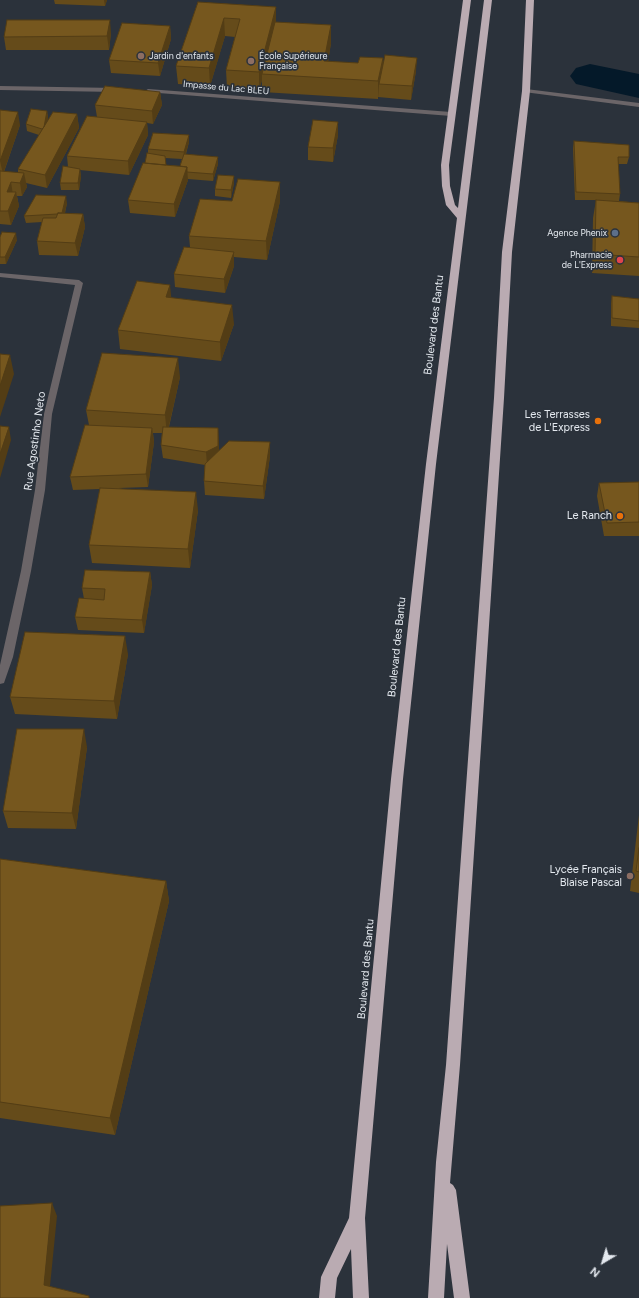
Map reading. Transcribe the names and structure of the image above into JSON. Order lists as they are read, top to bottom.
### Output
{
  "streets": {
    "highway": ["Boulevard des Bantu"],
    "street": ["Impasse du Lac BLEU", "Rue Agostinho Neto"]
  },
  "places": [
    "Jardin d'enfants",
    "École Supérieure Française",
    "Agence Phenix",
    "Pharmacie de L'Express",
    "Les Terrasses de L'Express",
    "Le Ranch",
    "Lycée Français Blaise Pascal"
  ],
  "north": "bottom left"
}
